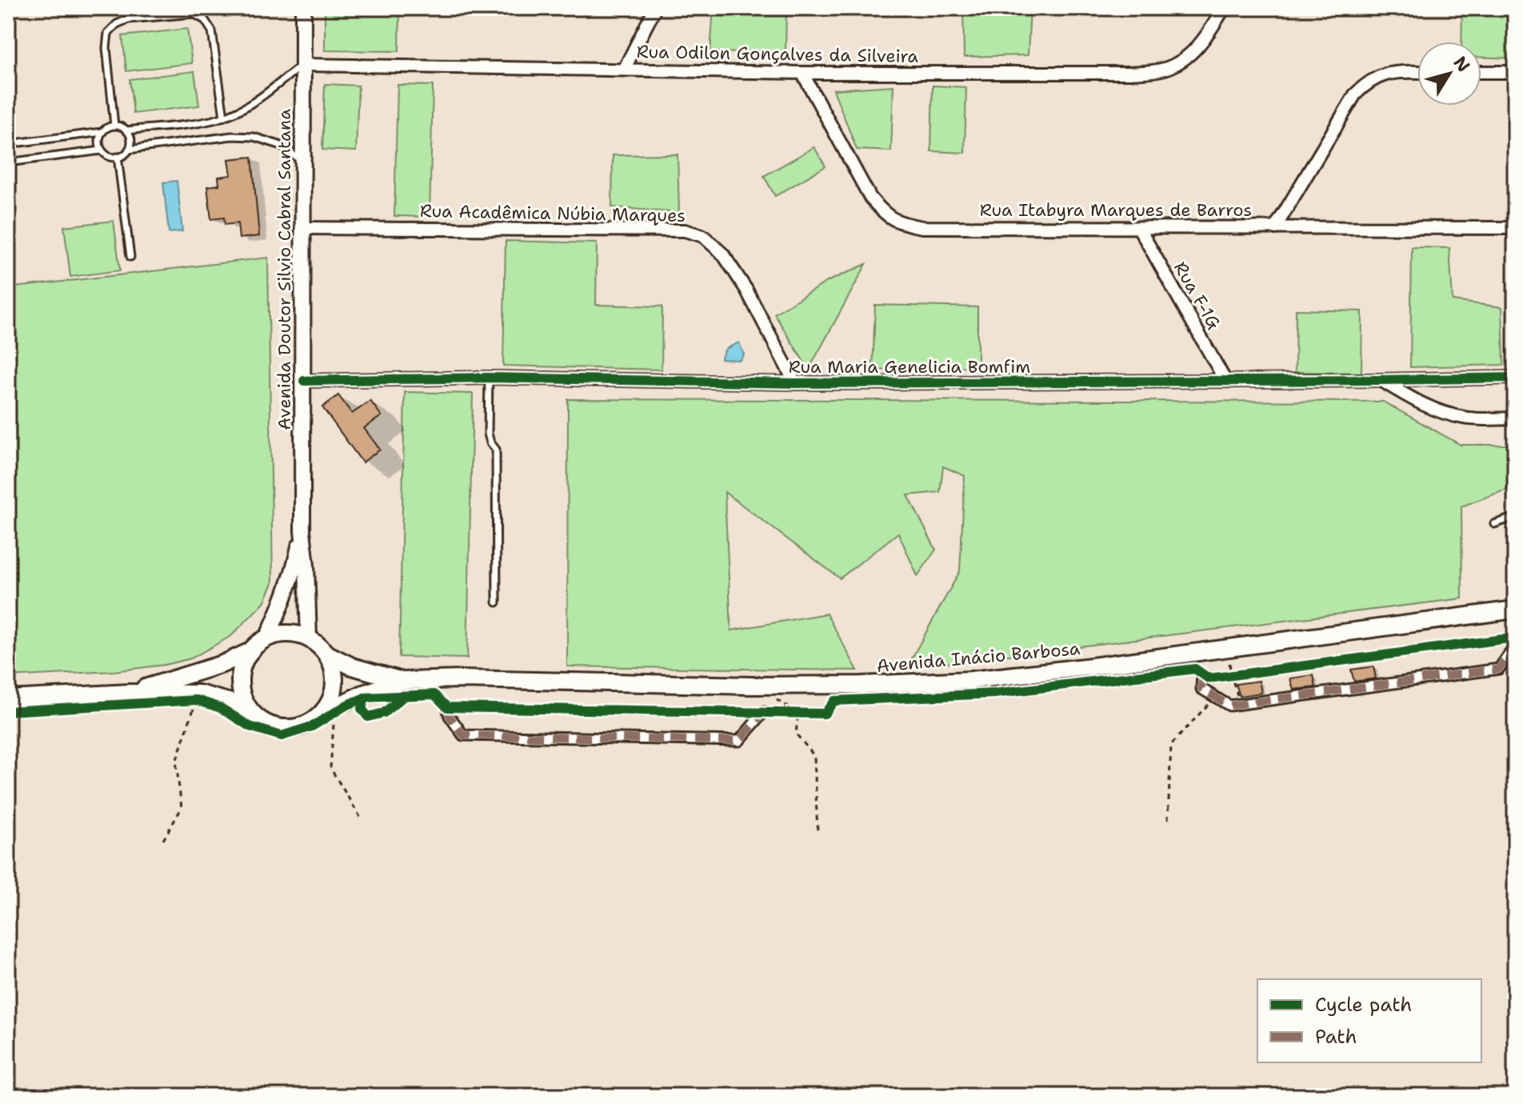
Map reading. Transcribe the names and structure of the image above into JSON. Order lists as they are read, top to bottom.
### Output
{
  "streets": {
    "main road": ["Avenida Inácio Barbosa"],
    "street": [
      "Rua Odilon Gonçalves da Silveira",
      "Rua Itabyra Marques de Barros",
      "Rua Acadêmica Núbia Marques",
      "Avenida Doutor Silvio Cabral Santana",
      "Rua F-1G",
      "Rua Maria Genelicia Bomfim"
    ]
  },
  "crossings": [
    ["Rua Odilon Gonçalves da Silveira", "Rua Itabyra Marques de Barros"],
    ["Rua Odilon Gonçalves da Silveira", "Avenida Doutor Silvio Cabral Santana"],
    ["Rua Itabyra Marques de Barros", "Rua F-1G"],
    ["Rua Acadêmica Núbia Marques", "Avenida Doutor Silvio Cabral Santana"],
    ["Rua Acadêmica Núbia Marques", "Rua Maria Genelicia Bomfim"],
    ["Avenida Doutor Silvio Cabral Santana", "Rua Maria Genelicia Bomfim"],
    ["Avenida Doutor Silvio Cabral Santana", "Avenida Inácio Barbosa"],
    ["Rua F-1G", "Rua Maria Genelicia Bomfim"]
  ],
  "legend": ["Cycle path", "Path"],
  "north": "top right"
}
